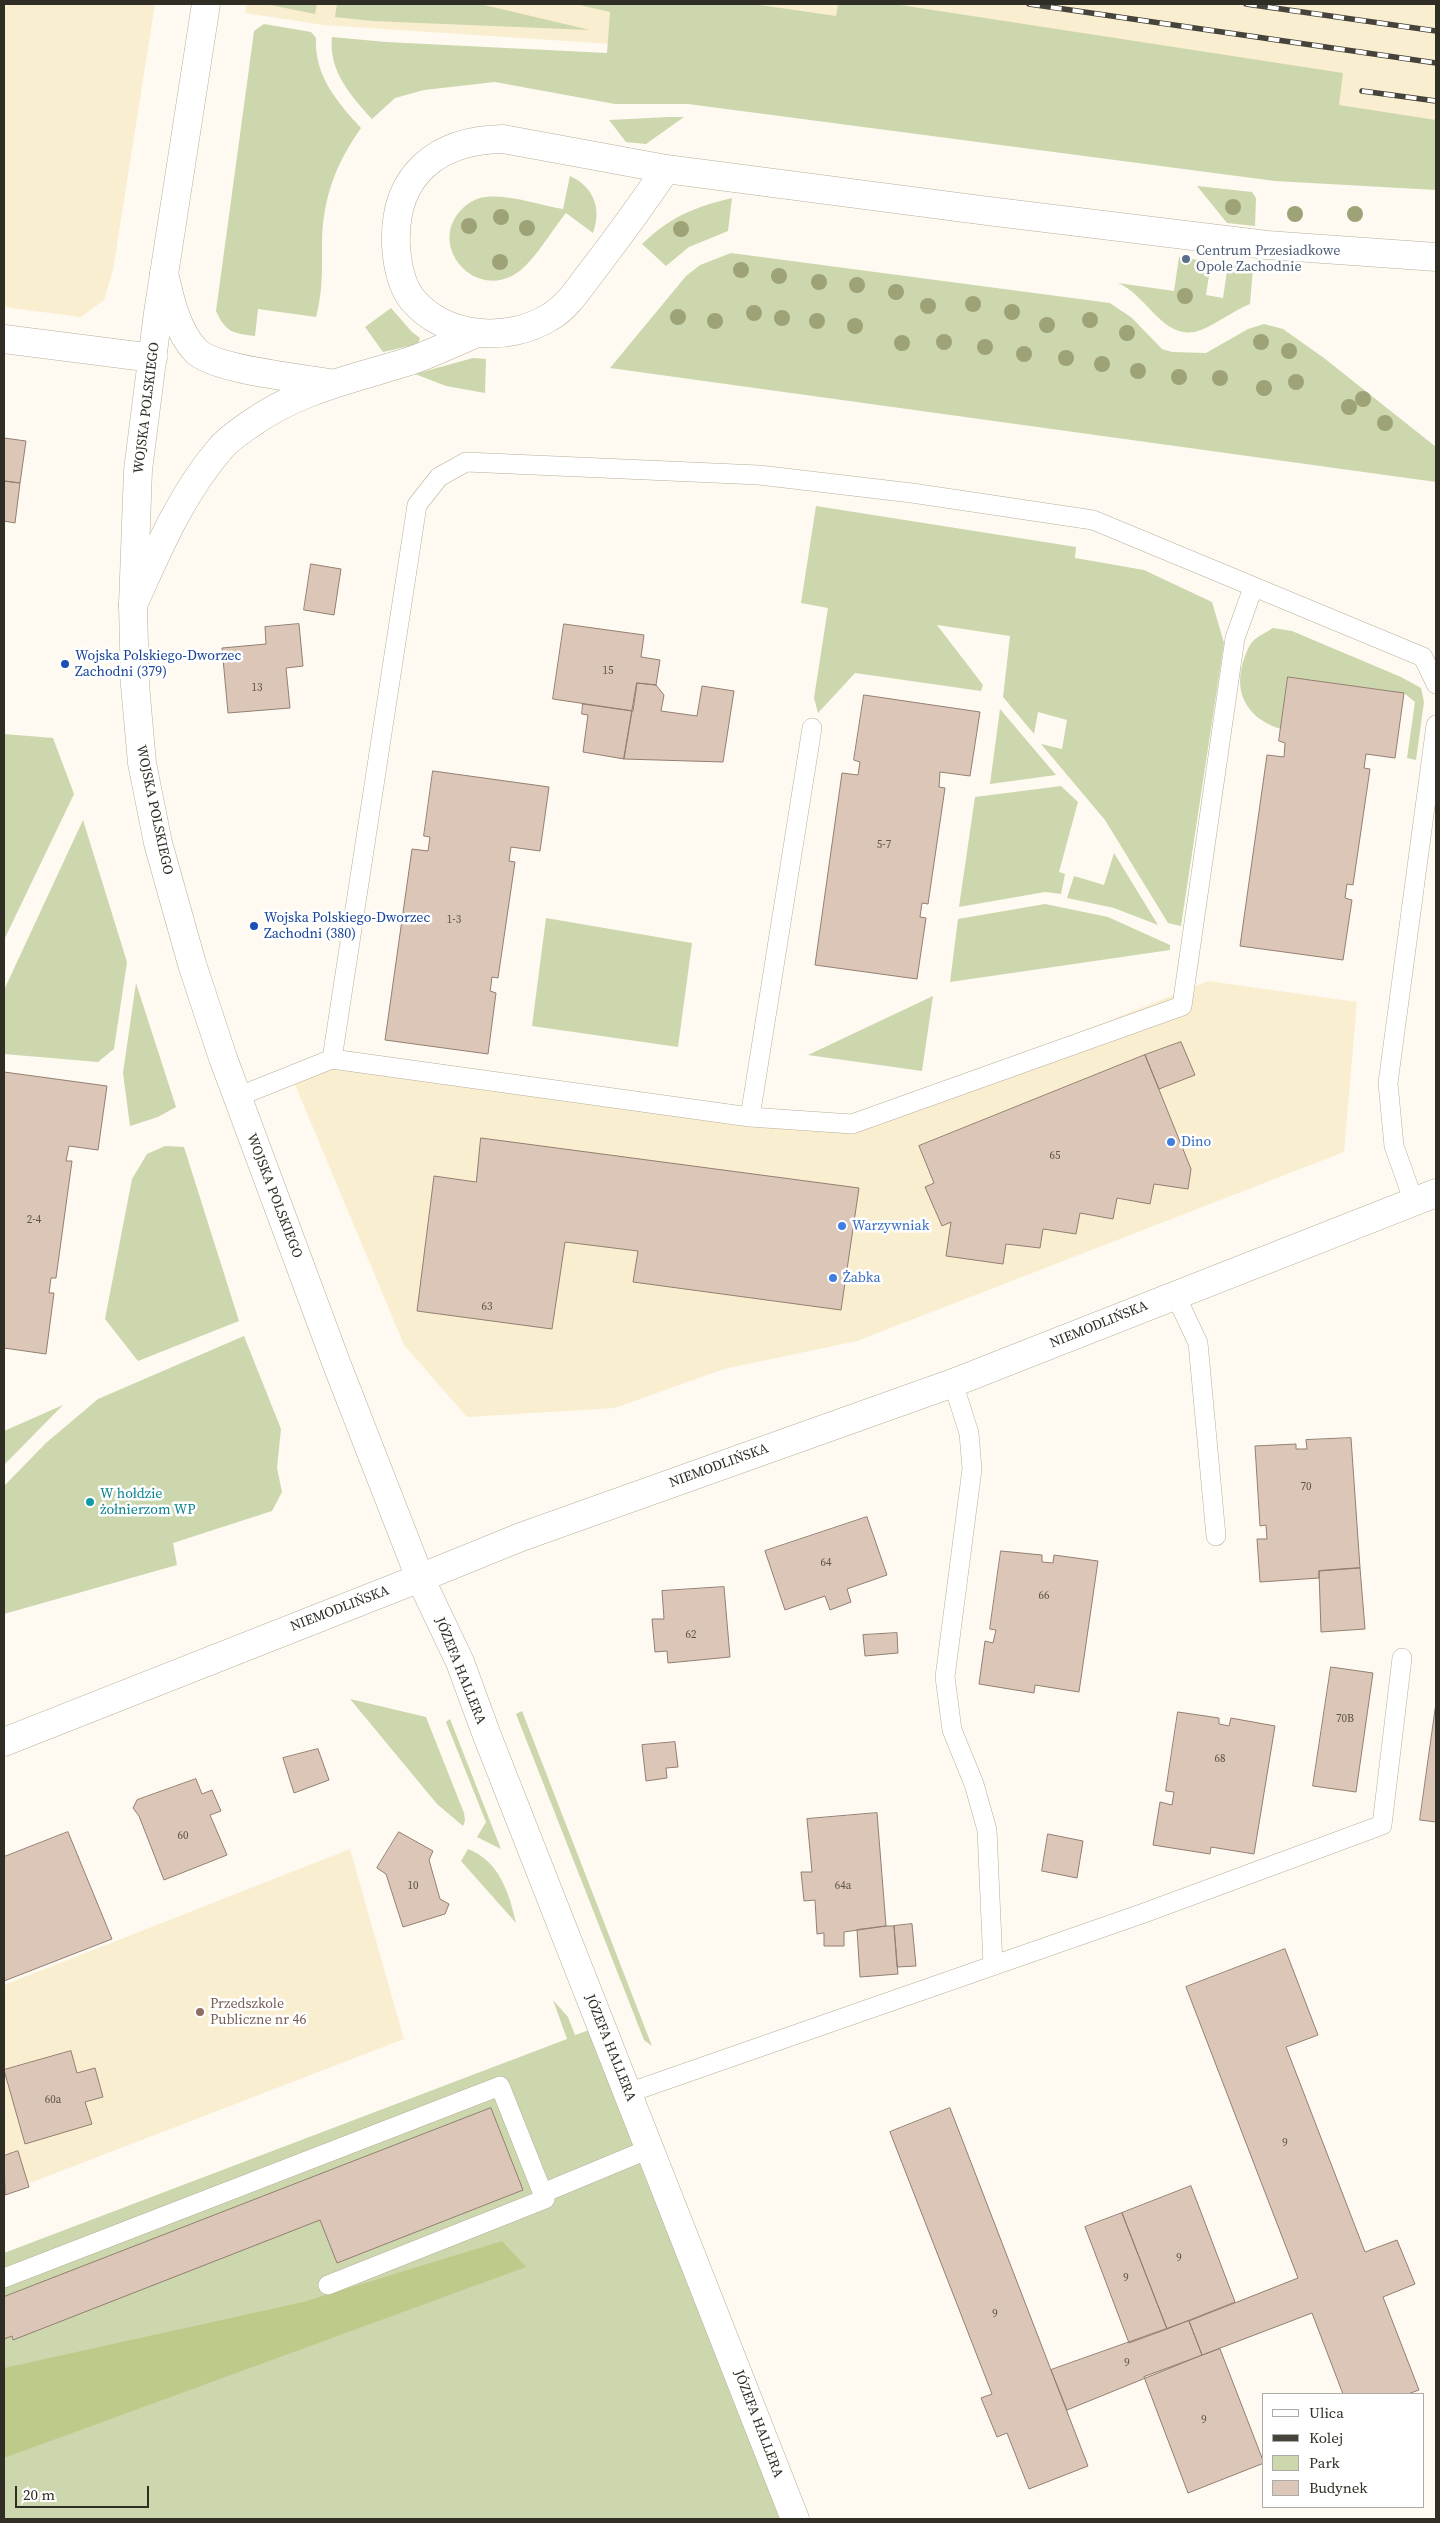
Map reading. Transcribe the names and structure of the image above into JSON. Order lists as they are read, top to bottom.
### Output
{
  "streets": {
    "main road": ["WOJSKA POLSKIEGO", "NIEMODLIŃSKA", "JÓZEFA HALLERA"]
  },
  "crossings": [
    ["WOJSKA POLSKIEGO", "NIEMODLIŃSKA"],
    ["WOJSKA POLSKIEGO", "JÓZEFA HALLERA"],
    ["NIEMODLIŃSKA", "JÓZEFA HALLERA"]
  ],
  "places": [
    "Centrum Przesiadkowe Opole Zachodnie",
    "Wojska Polskiego-Dworzec Zachodni (379)",
    "Wojska Polskiego-Dworzec Zachodni (380)",
    "Dino",
    "Warzywniak",
    "Żabka",
    "W hołdzie żołnierzom WP",
    "Przedszkole Publiczne nr 46"
  ],
  "house_numbers": [
    "15",
    "13",
    "5-7",
    "1-3",
    "65",
    "2-4",
    "63",
    "70",
    "64",
    "66",
    "62",
    "70B",
    "68",
    "60",
    "10",
    "64a",
    "60a",
    "9",
    "9",
    "9",
    "9",
    "9",
    "9"
  ],
  "legend": [
    "Ulica",
    "Kolej",
    "Park",
    "Budynek"
  ],
  "scale_bar": "20 m"
}
